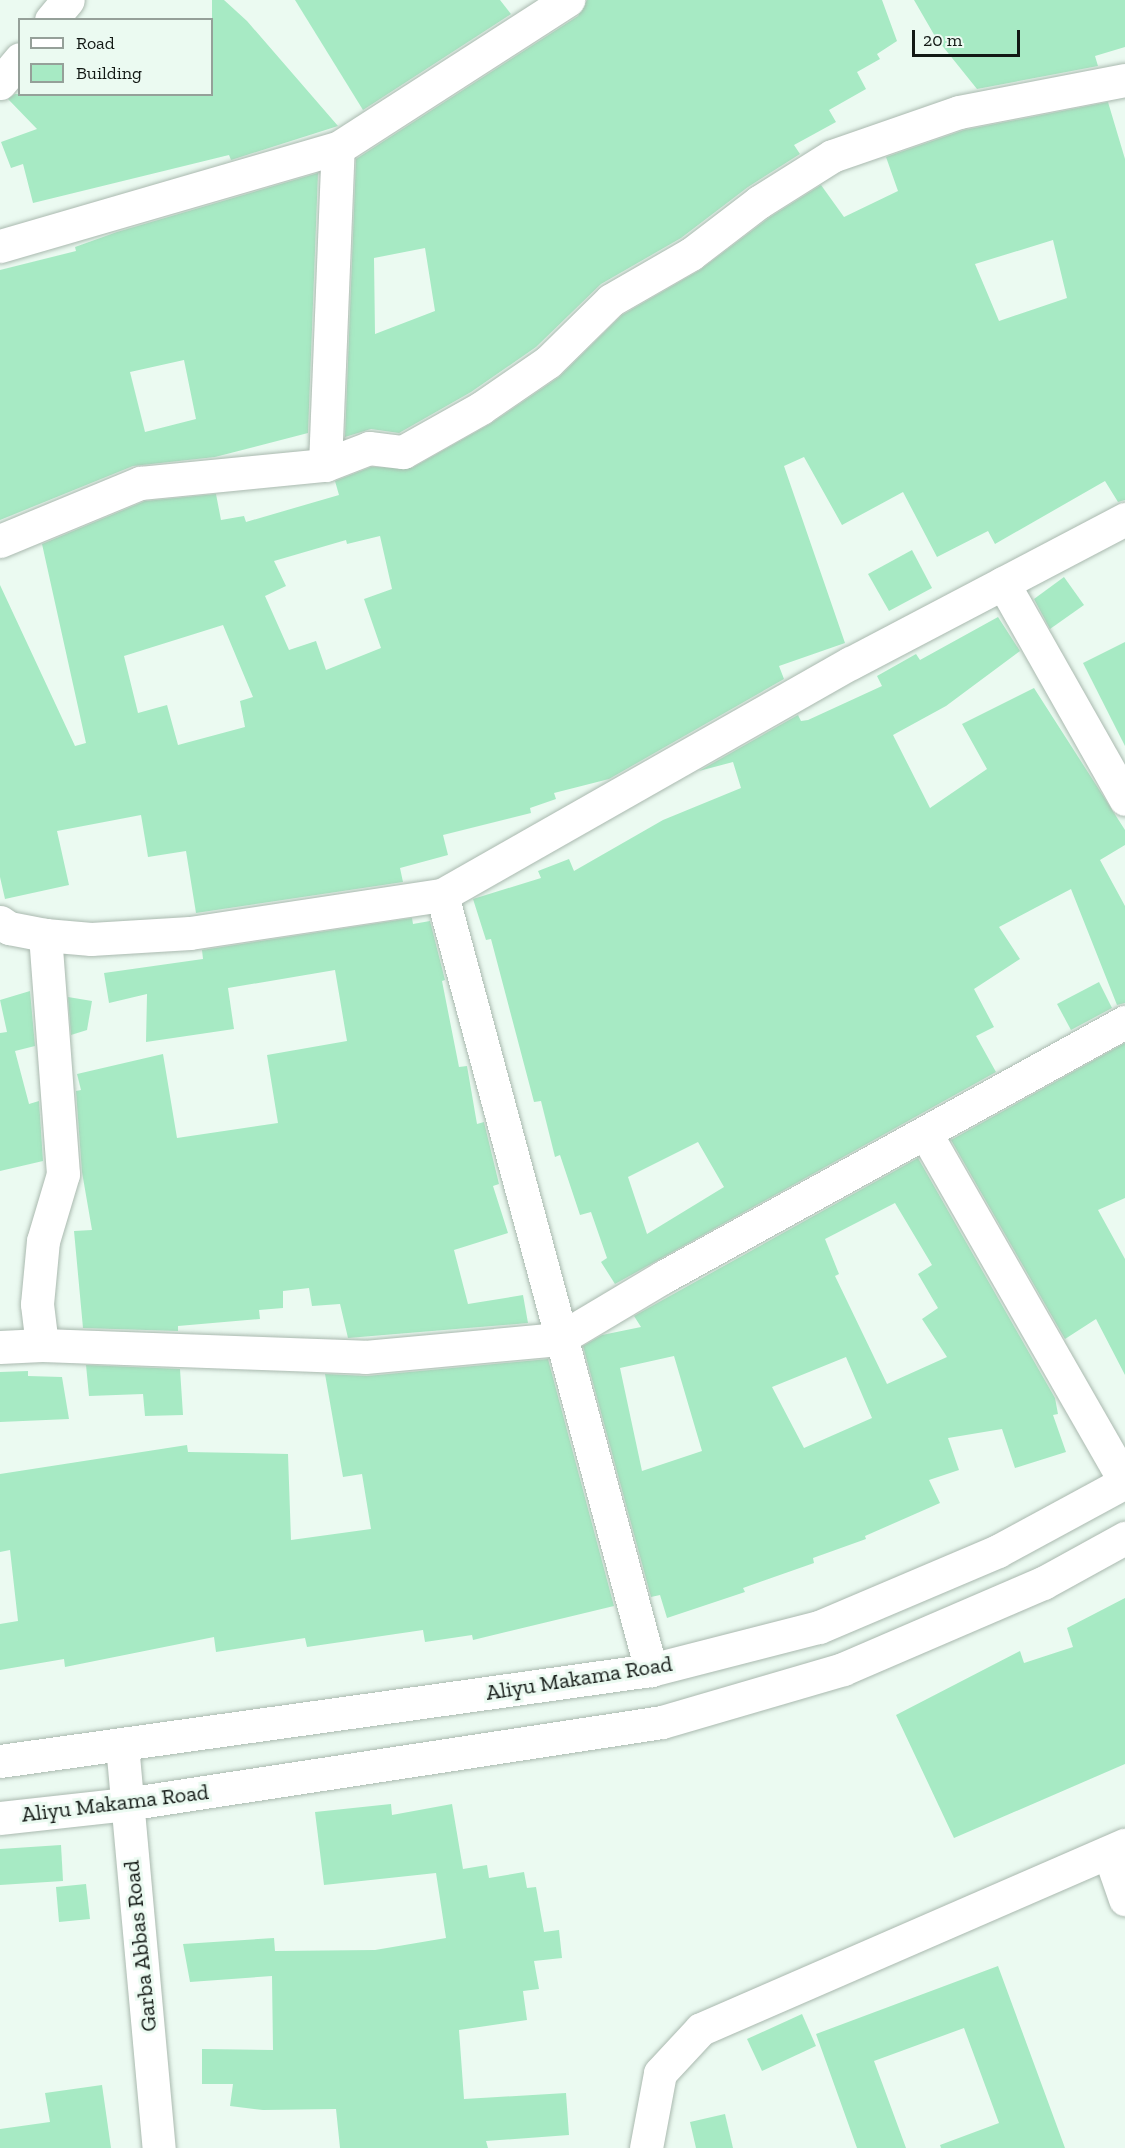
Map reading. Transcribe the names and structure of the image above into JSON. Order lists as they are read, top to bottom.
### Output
{
  "streets": {
    "street": ["Aliyu Makama Road", "Garba Abbas Road"]
  },
  "crossings": [
    ["Aliyu Makama Road", "Garba Abbas Road"]
  ],
  "legend": ["Road", "Building"],
  "scale_bar": "20 m"
}
